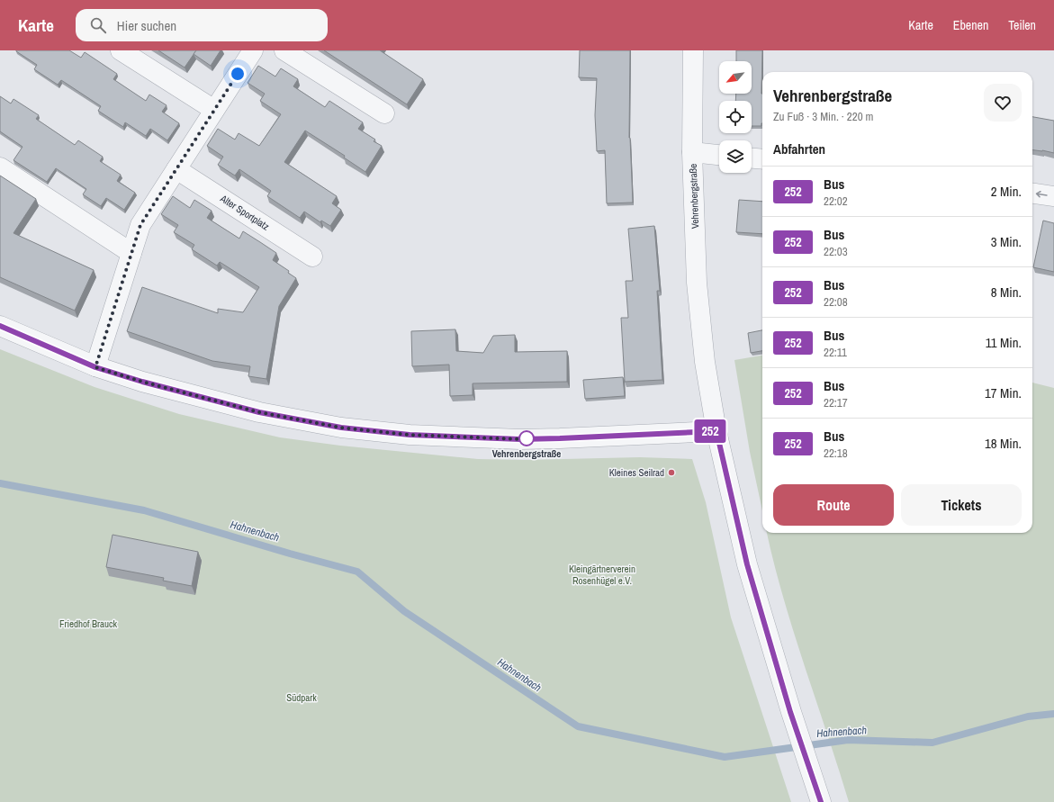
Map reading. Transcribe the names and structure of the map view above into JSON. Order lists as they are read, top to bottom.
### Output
{
  "streets": {
    "street": ["Vehrenbergstraße", "Alter Sportplatz"]
  },
  "water": ["Hahnenbach"],
  "parks": ["Kleingärtnerverein Rosenhügel e.V.", "Friedhof Brauck", "Südpark"],
  "places": ["Vehrenbergstraße", "Kleines Seilrad"],
  "lines": ["bus line 252"],
  "north": "bottom left",
  "page": {
    "header": "Karte",
    "search": "Hier suchen",
    "nav": ["Karte", "Ebenen", "Teilen"],
    "on_map": "252",
    "heading": [
      ["Vehrenbergstraße", "Zu Fuß · 3 Min. · 220 m"],
      "Abfahrten"
    ],
    "list": [
      {
        "mark": "252",
        "name": "Bus",
        "note": "22:02",
        "value": "2 Min."
      },
      {
        "mark": "252",
        "name": "Bus",
        "note": "22:03",
        "value": "3 Min."
      },
      {
        "mark": "252",
        "name": "Bus",
        "note": "22:08",
        "value": "8 Min."
      },
      {
        "mark": "252",
        "name": "Bus",
        "note": "22:11",
        "value": "11 Min."
      },
      {
        "mark": "252",
        "name": "Bus",
        "note": "22:17",
        "value": "17 Min."
      },
      {
        "mark": "252",
        "name": "Bus",
        "note": "22:18",
        "value": "18 Min."
      }
    ],
    "buttons": ["Route", "Tickets"]
  }
}
